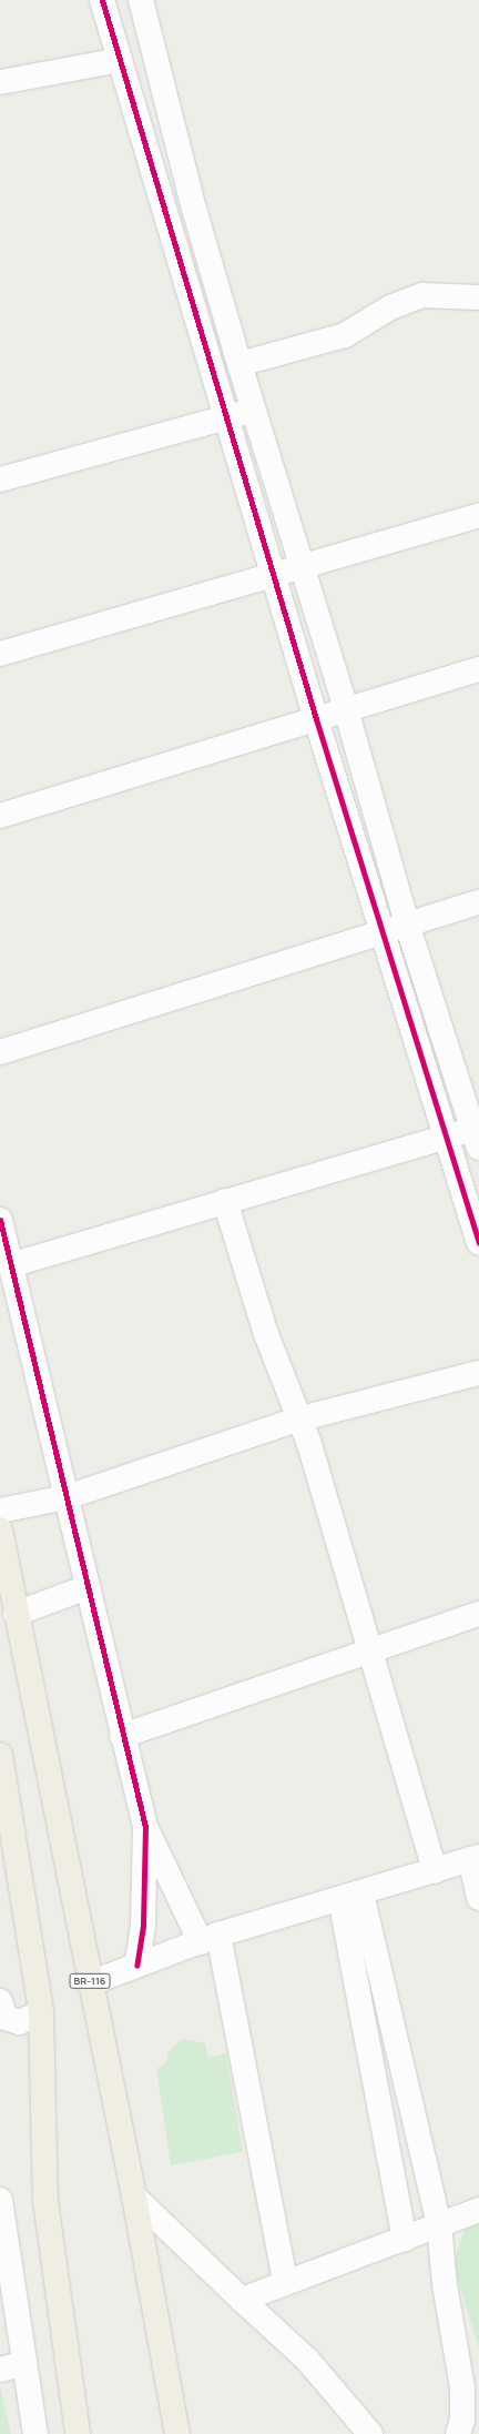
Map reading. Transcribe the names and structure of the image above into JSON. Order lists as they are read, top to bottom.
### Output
{
  "streets": {
    "highway": ["BR-116"]
  }
}
